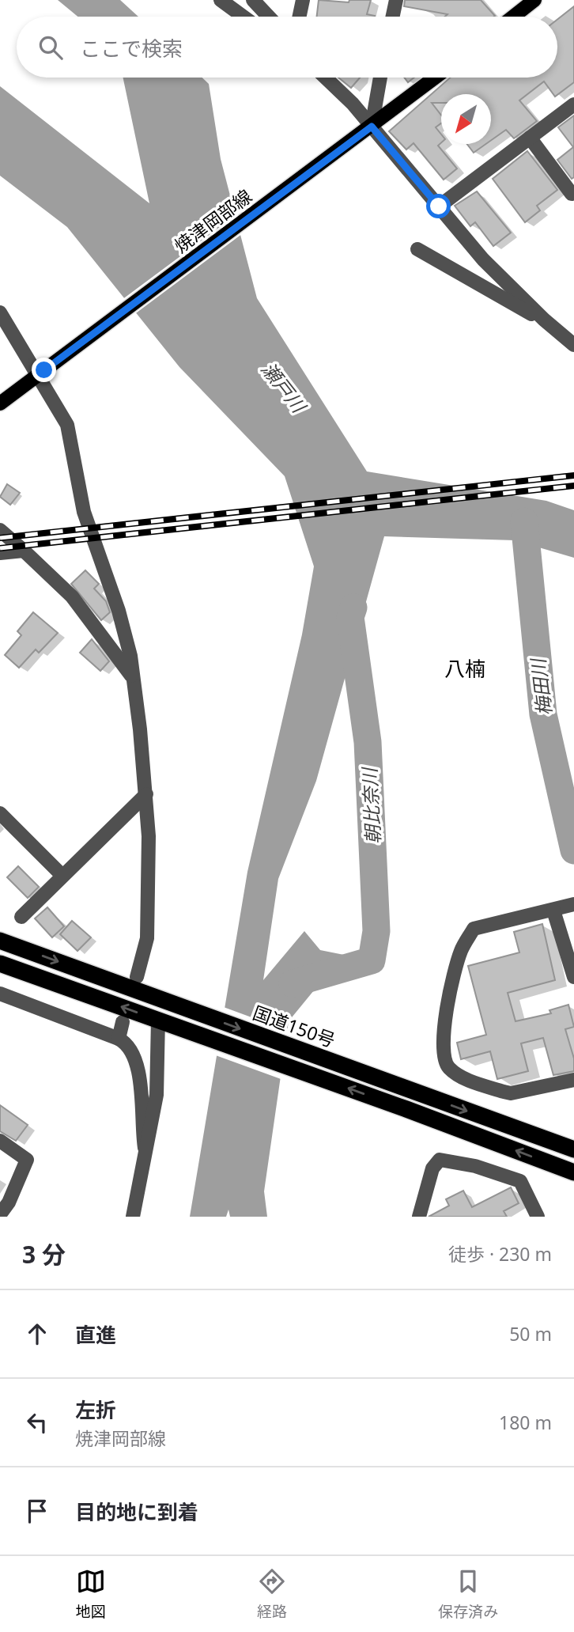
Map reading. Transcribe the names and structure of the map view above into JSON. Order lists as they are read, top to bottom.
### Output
{
  "streets": {
    "highway": ["国道150号"],
    "main road": ["焼津岡部線"]
  },
  "districts": ["八楠"],
  "water": ["瀬戸川", "梅田川", "朝比奈川"],
  "north": "bottom left",
  "page": {
    "search": "ここで検索",
    "heading": ["3 分", "徒歩 · 230 m"],
    "list": [
      ["直進", "50 m"],
      ["左折", "焼津岡部線", "180 m"],
      "目的地に到着"
    ],
    "nav": ["地図", "経路", "保存済み"]
  }
}
